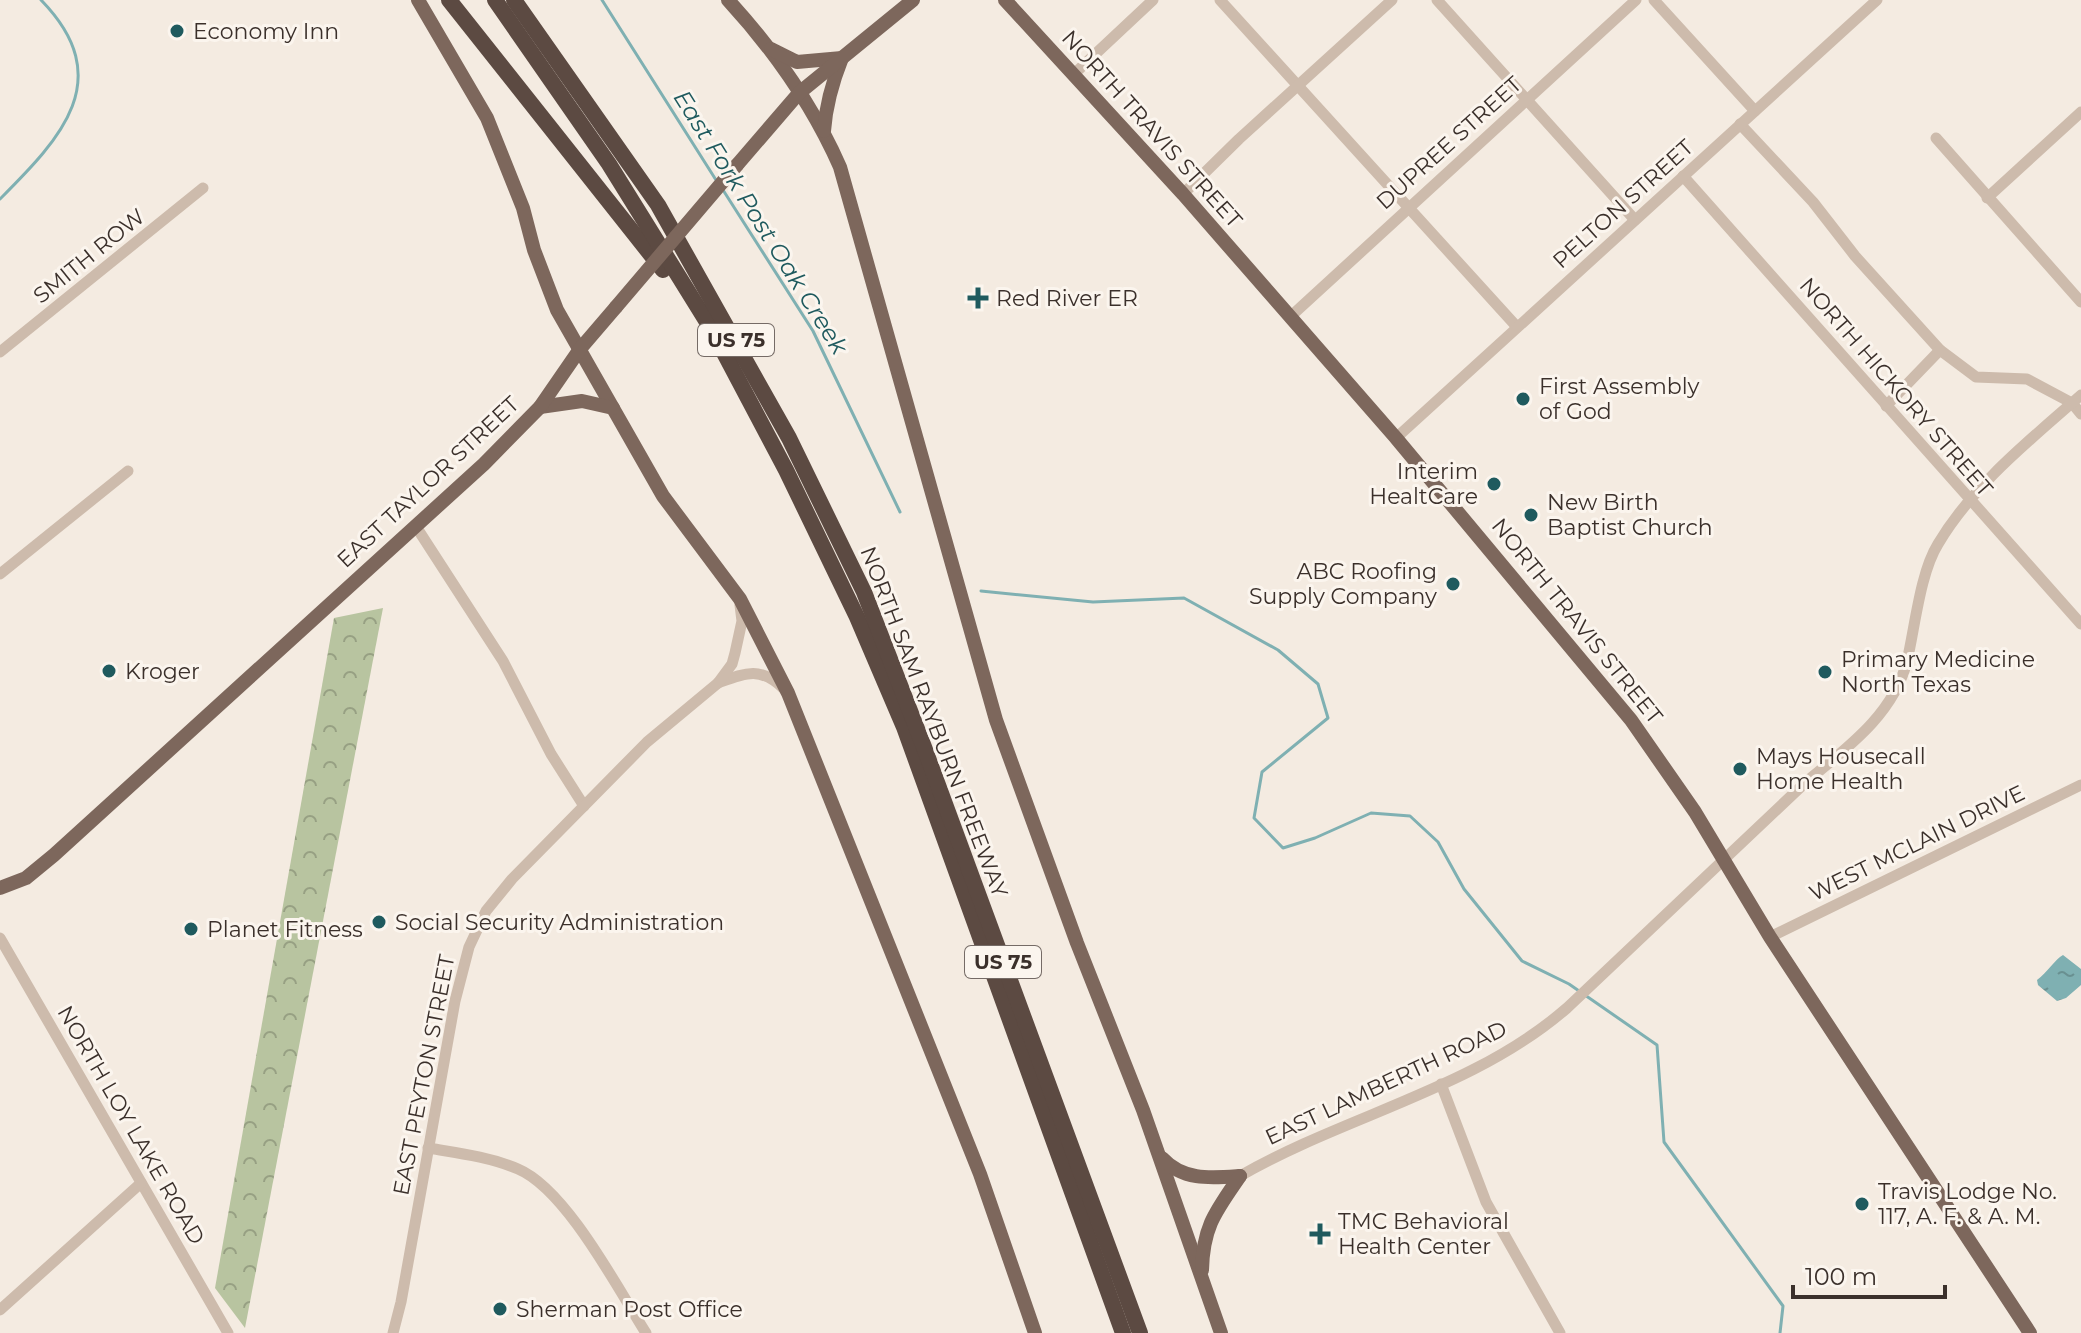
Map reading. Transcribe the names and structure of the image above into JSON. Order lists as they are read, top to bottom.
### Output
{
  "streets": {
    "highway": ["US 75", "NORTH SAM RAYBURN FREEWAY"],
    "main road": ["NORTH TRAVIS STREET", "EAST TAYLOR STREET"],
    "street": [
      "DUPREE STREET",
      "PELTON STREET",
      "SMITH ROW",
      "NORTH HICKORY STREET",
      "WEST MCLAIN DRIVE",
      "EAST PEYTON STREET",
      "EAST LAMBERTH ROAD",
      "NORTH LOY LAKE ROAD"
    ]
  },
  "crossings": [
    ["NORTH TRAVIS STREET", "DUPREE STREET"],
    ["NORTH TRAVIS STREET", "PELTON STREET"],
    ["NORTH TRAVIS STREET", "WEST MCLAIN DRIVE"],
    ["NORTH TRAVIS STREET", "EAST LAMBERTH ROAD"],
    ["PELTON STREET", "NORTH HICKORY STREET"],
    ["NORTH HICKORY STREET", "EAST LAMBERTH ROAD"]
  ],
  "water": ["East Fork Post Oak Creek"],
  "places": {
    "other": [
      "Economy Inn",
      "First Assembly of God",
      "Interim HealtCare",
      "New Birth Baptist Church",
      "ABC Roofing Supply Company",
      "Kroger",
      "Primary Medicine North Texas",
      "Mays Housecall Home Health",
      "Social Security Administration",
      "Planet Fitness",
      "Travis Lodge No. 117, A. F. & A. M.",
      "Sherman Post Office"
    ],
    "health": ["Red River ER", "TMC Behavioral Health Center"]
  },
  "scale_bar": "100 m"
}
